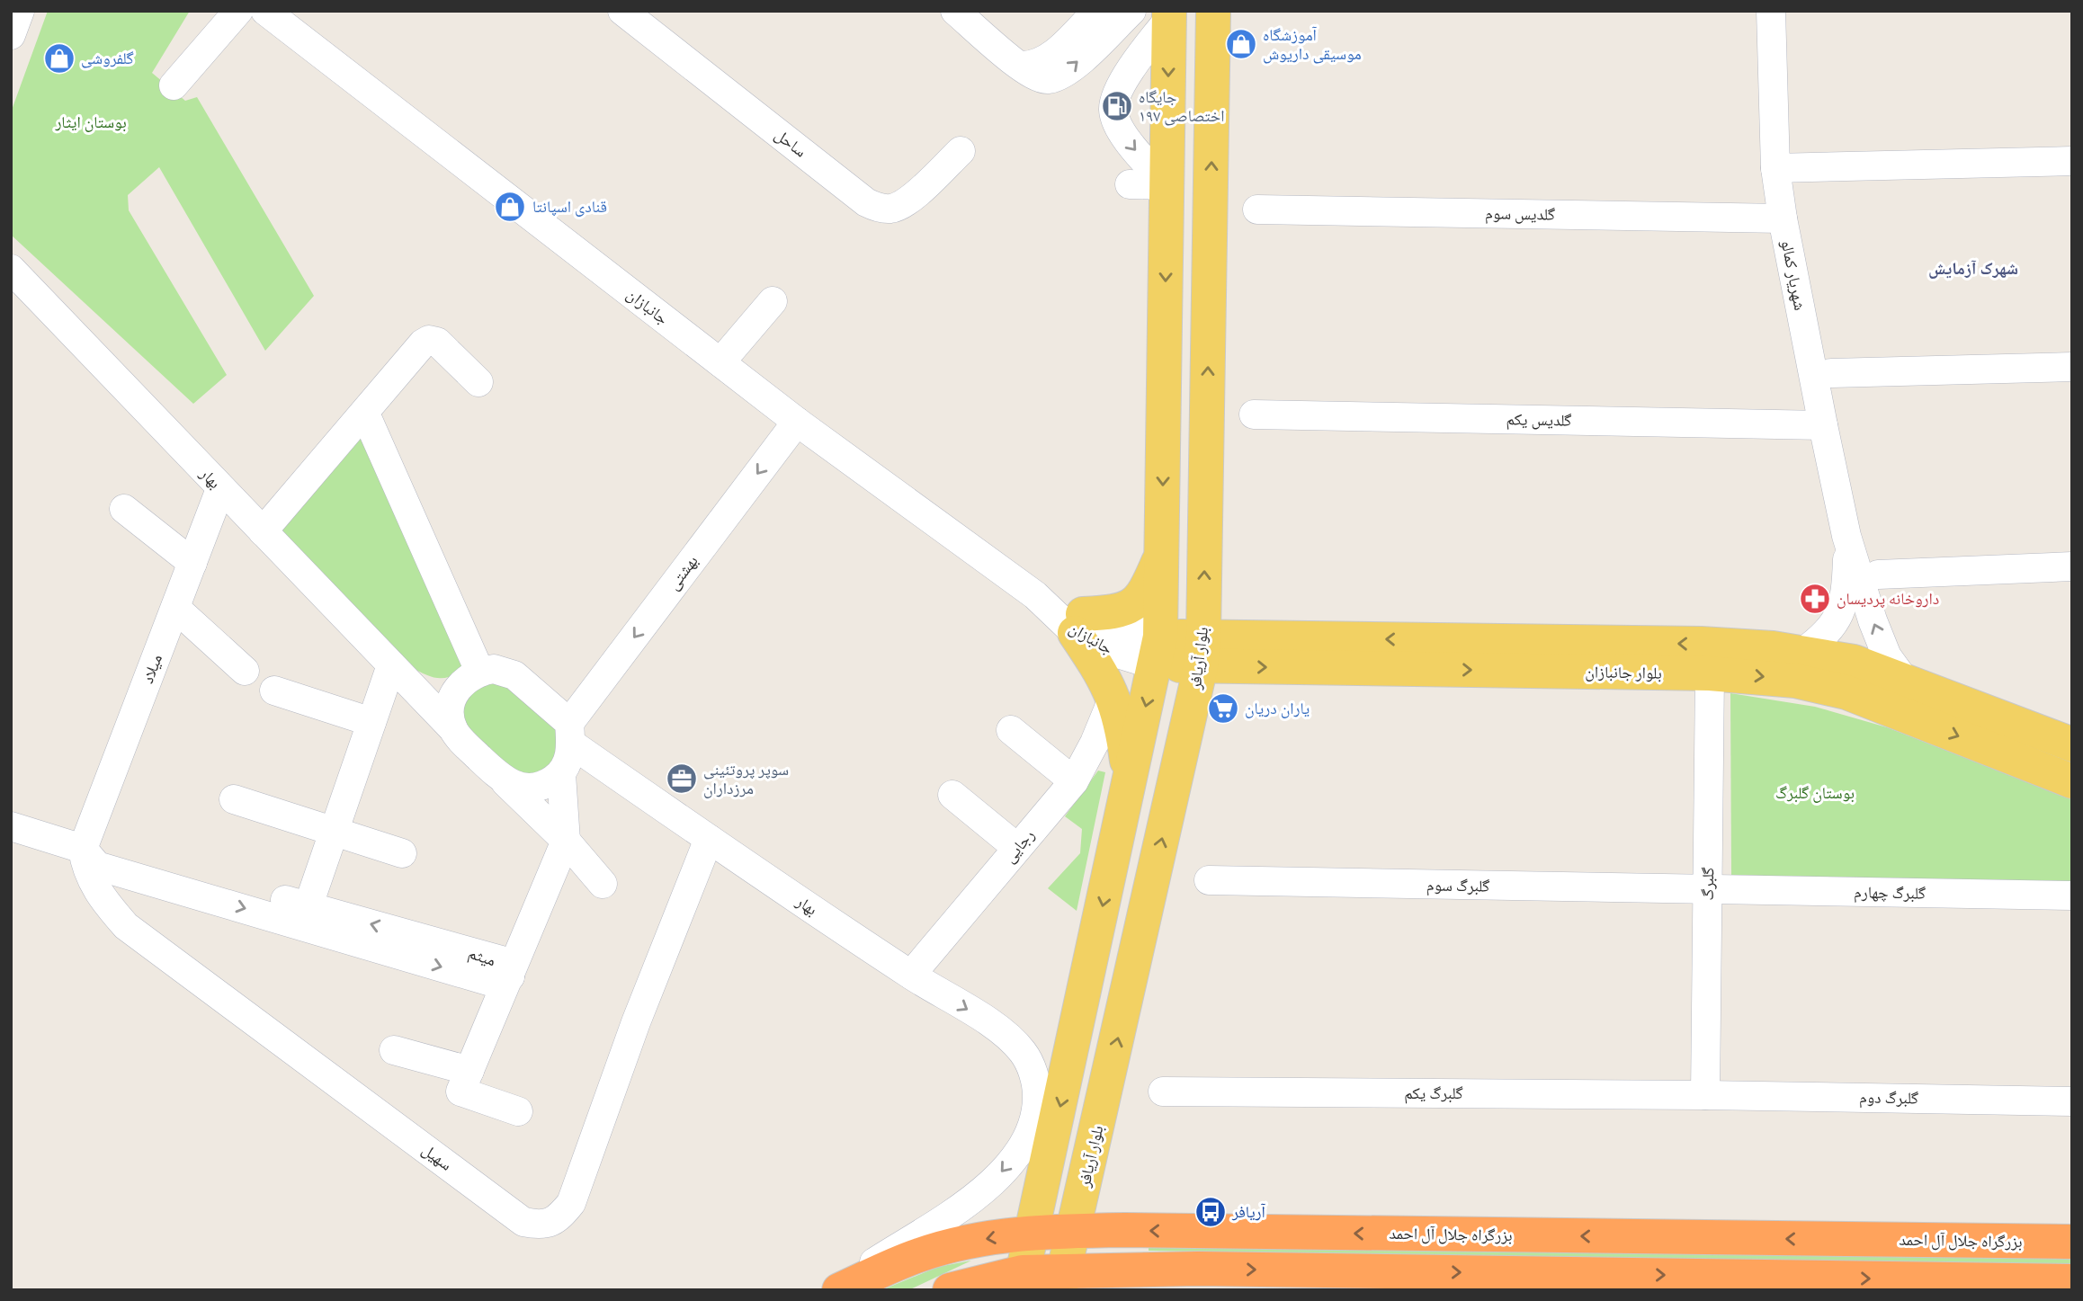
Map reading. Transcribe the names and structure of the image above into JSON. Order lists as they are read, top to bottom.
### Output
{
  "streets": {
    "highway": ["بزرگراه جلال آل احمد"],
    "main road": ["بلوار آریافر", "بلوار جانبازان"],
    "street": [
      "ساحل",
      "گلدیس سوم",
      "شهریار کمالو",
      "جانبازان",
      "گلدیس یکم",
      "بهار",
      "بهشتی",
      "میلاد",
      "رجایی",
      "گلبرگ",
      "گلبرگ سوم",
      "گلبرگ چهارم",
      "میثم",
      "گلبرگ یکم",
      "گلبرگ دوم",
      "سهیل"
    ]
  },
  "crossings": [
    ["گلدیس سوم", "شهریار کمالو"],
    ["شهریار کمالو", "گلدیس یکم"],
    ["جانبازان", "بهشتی"],
    ["جانبازان", "بلوار جانبازان"],
    ["بهار", "بهشتی"],
    ["بهار", "میلاد"],
    ["بهار", "رجایی"],
    ["بهار", "سهیل"],
    ["بلوار آریافر", "بلوار جانبازان"],
    ["بلوار آریافر", "بزرگراه جلال آل احمد"],
    ["میلاد", "میثم"],
    ["میلاد", "سهیل"],
    ["بلوار جانبازان", "گلبرگ"],
    ["گلبرگ", "گلبرگ سوم"],
    ["گلبرگ", "گلبرگ چهارم"],
    ["گلبرگ", "گلبرگ یکم"],
    ["گلبرگ", "گلبرگ دوم"],
    ["گلبرگ سوم", "گلبرگ چهارم"],
    ["میثم", "سهیل"],
    ["گلبرگ یکم", "گلبرگ دوم"]
  ],
  "one_way": ["بهشتی"],
  "districts": ["شهرک آزمایش"],
  "parks": ["بوستان ایثار", "بوستان گلبرگ"],
  "places": {
    "shop": ["آموزشگاه موسیقی داریوش", "گلفروشی", "قنادی اسپانتا"],
    "fuel station": ["جایگاه اختصاصی ۱۹۷"],
    "pharmacy": ["داروخانه پردیسان"],
    "supermarket": ["یاران دریان"],
    "office": ["سوپر پروتئینی مرزداران"],
    "bus stop": ["آریافر"]
  }
}
